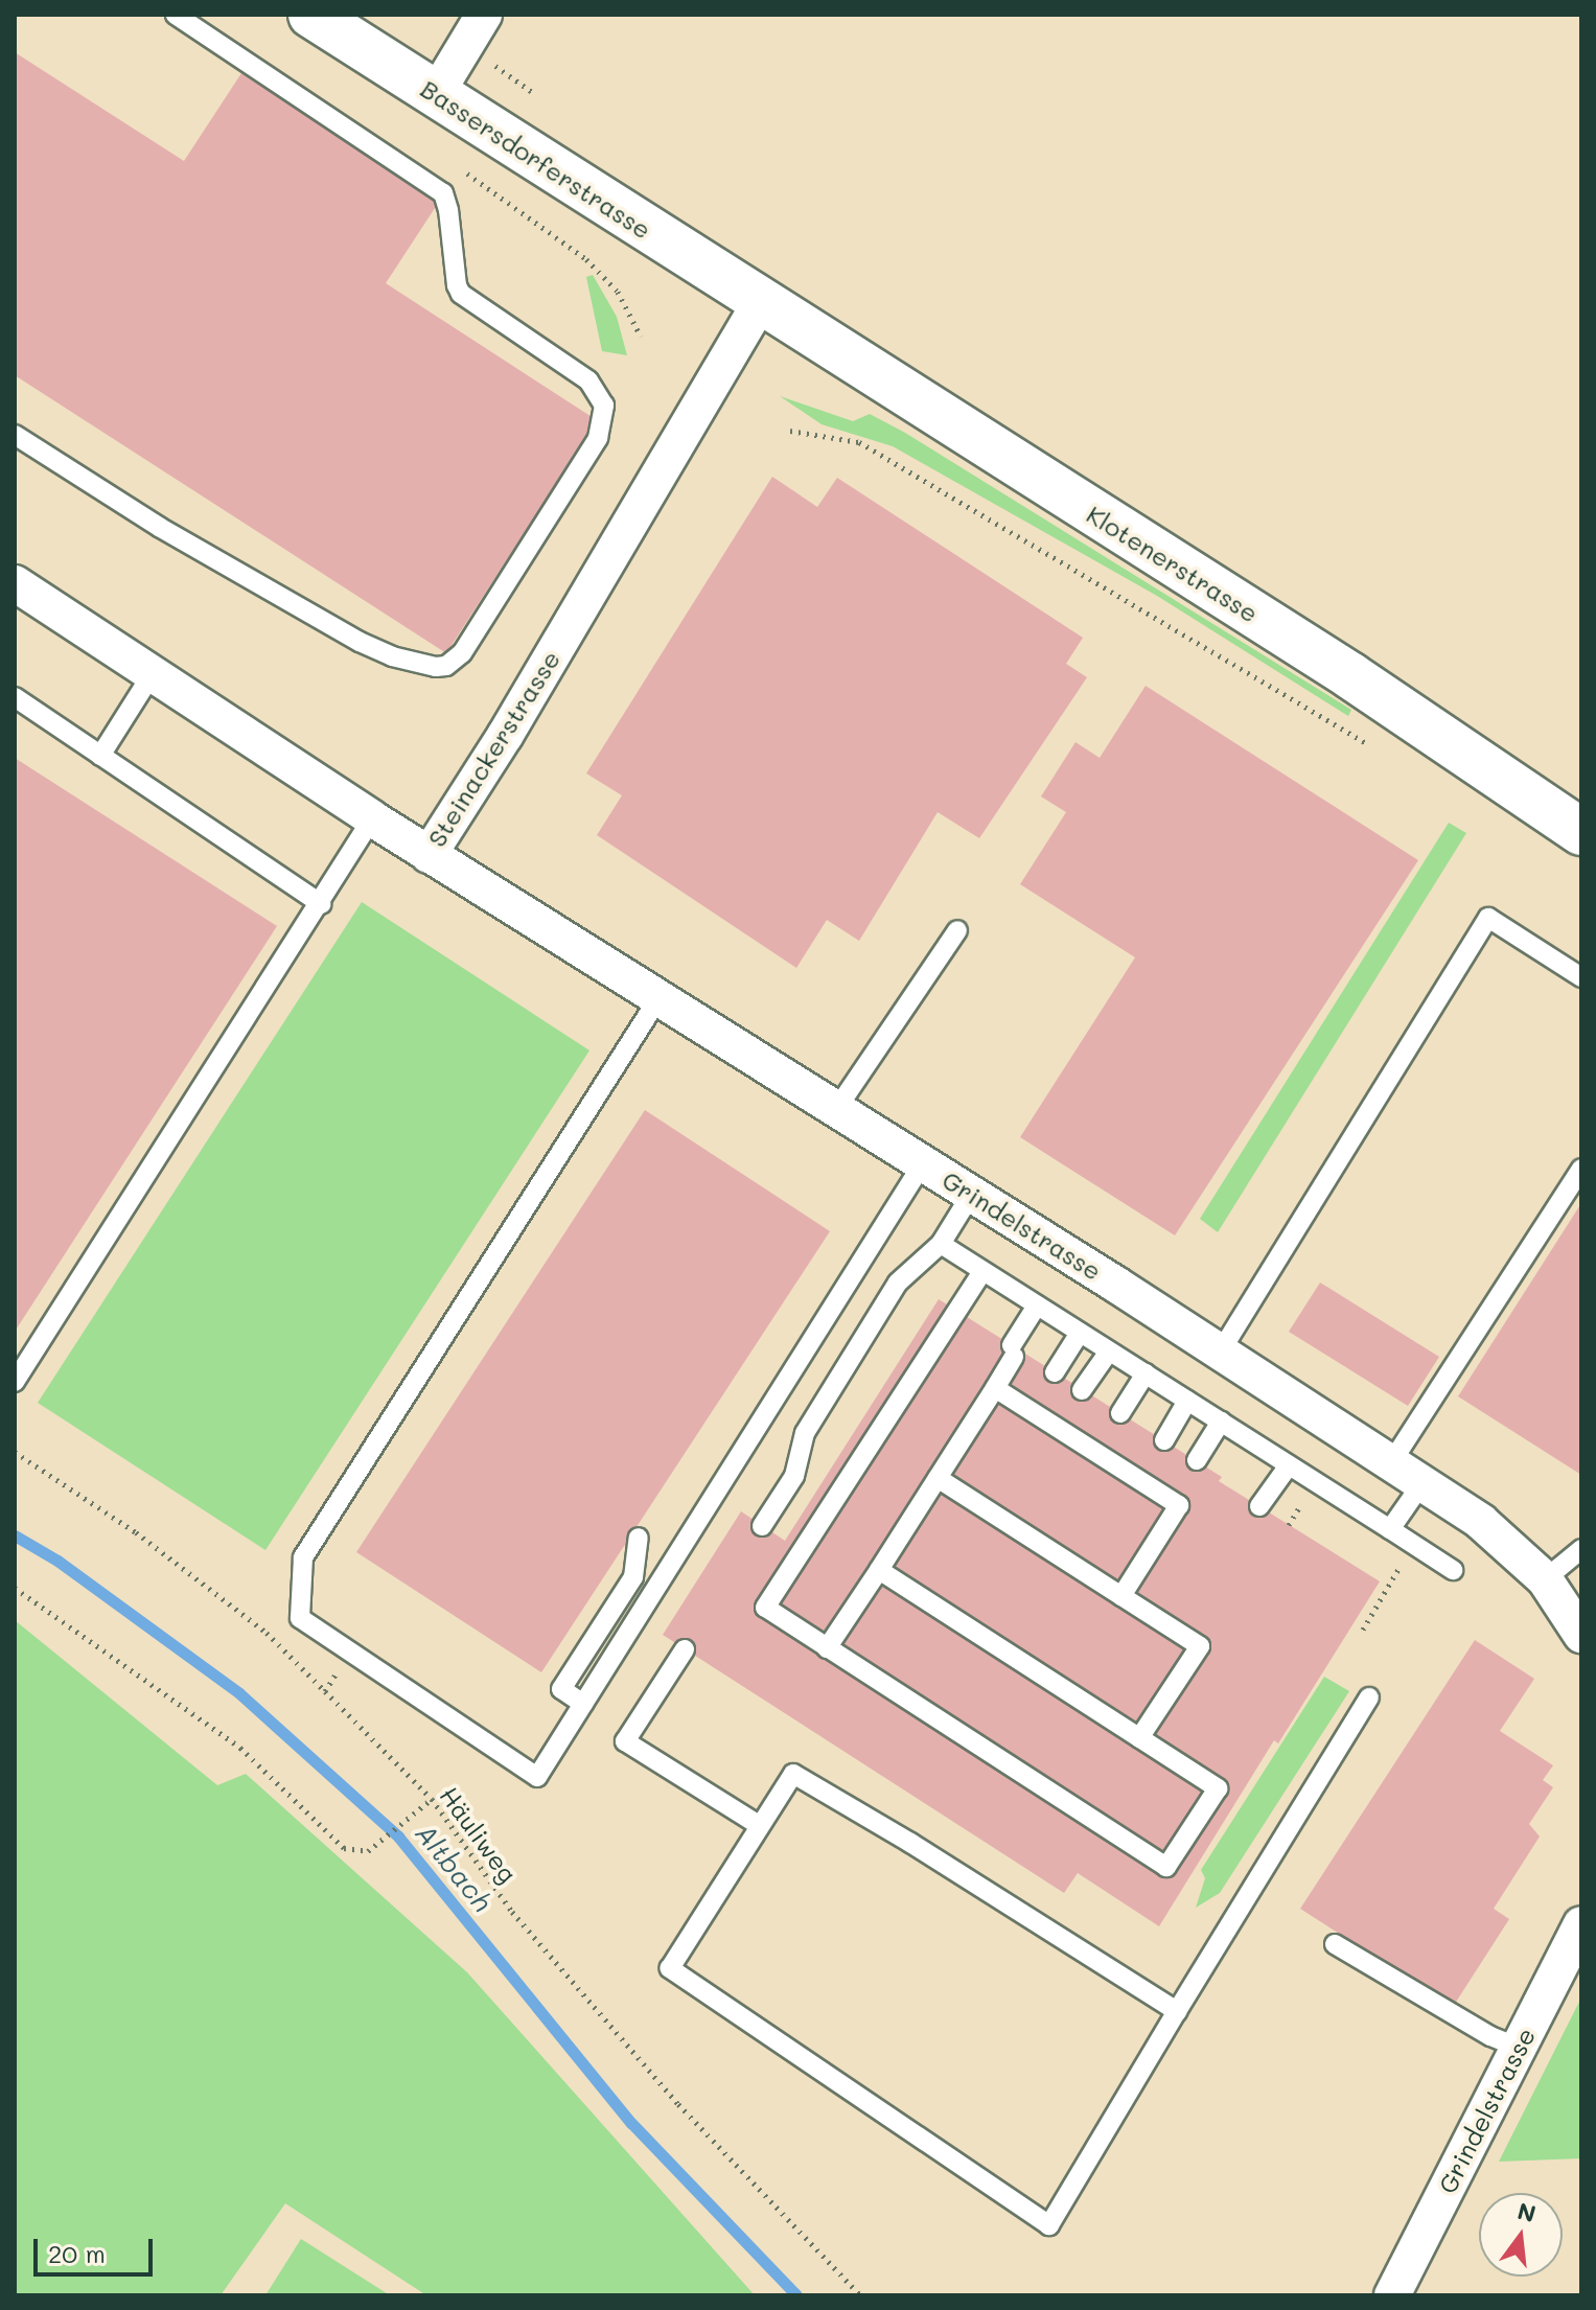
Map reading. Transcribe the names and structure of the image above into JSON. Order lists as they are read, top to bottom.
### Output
{
  "streets": {
    "main road": ["Bassersdorferstrasse", "Klotenerstrasse"],
    "street": ["Steinackerstrasse", "Grindelstrasse"],
    "path": ["Häuliweg"]
  },
  "crossings": [
    ["Bassersdorferstrasse", "Klotenerstrasse"],
    ["Bassersdorferstrasse", "Steinackerstrasse"],
    ["Klotenerstrasse", "Steinackerstrasse"],
    ["Steinackerstrasse", "Grindelstrasse"]
  ],
  "water": ["Altbach"],
  "scale_bar": "20 m",
  "north": "top"
}
